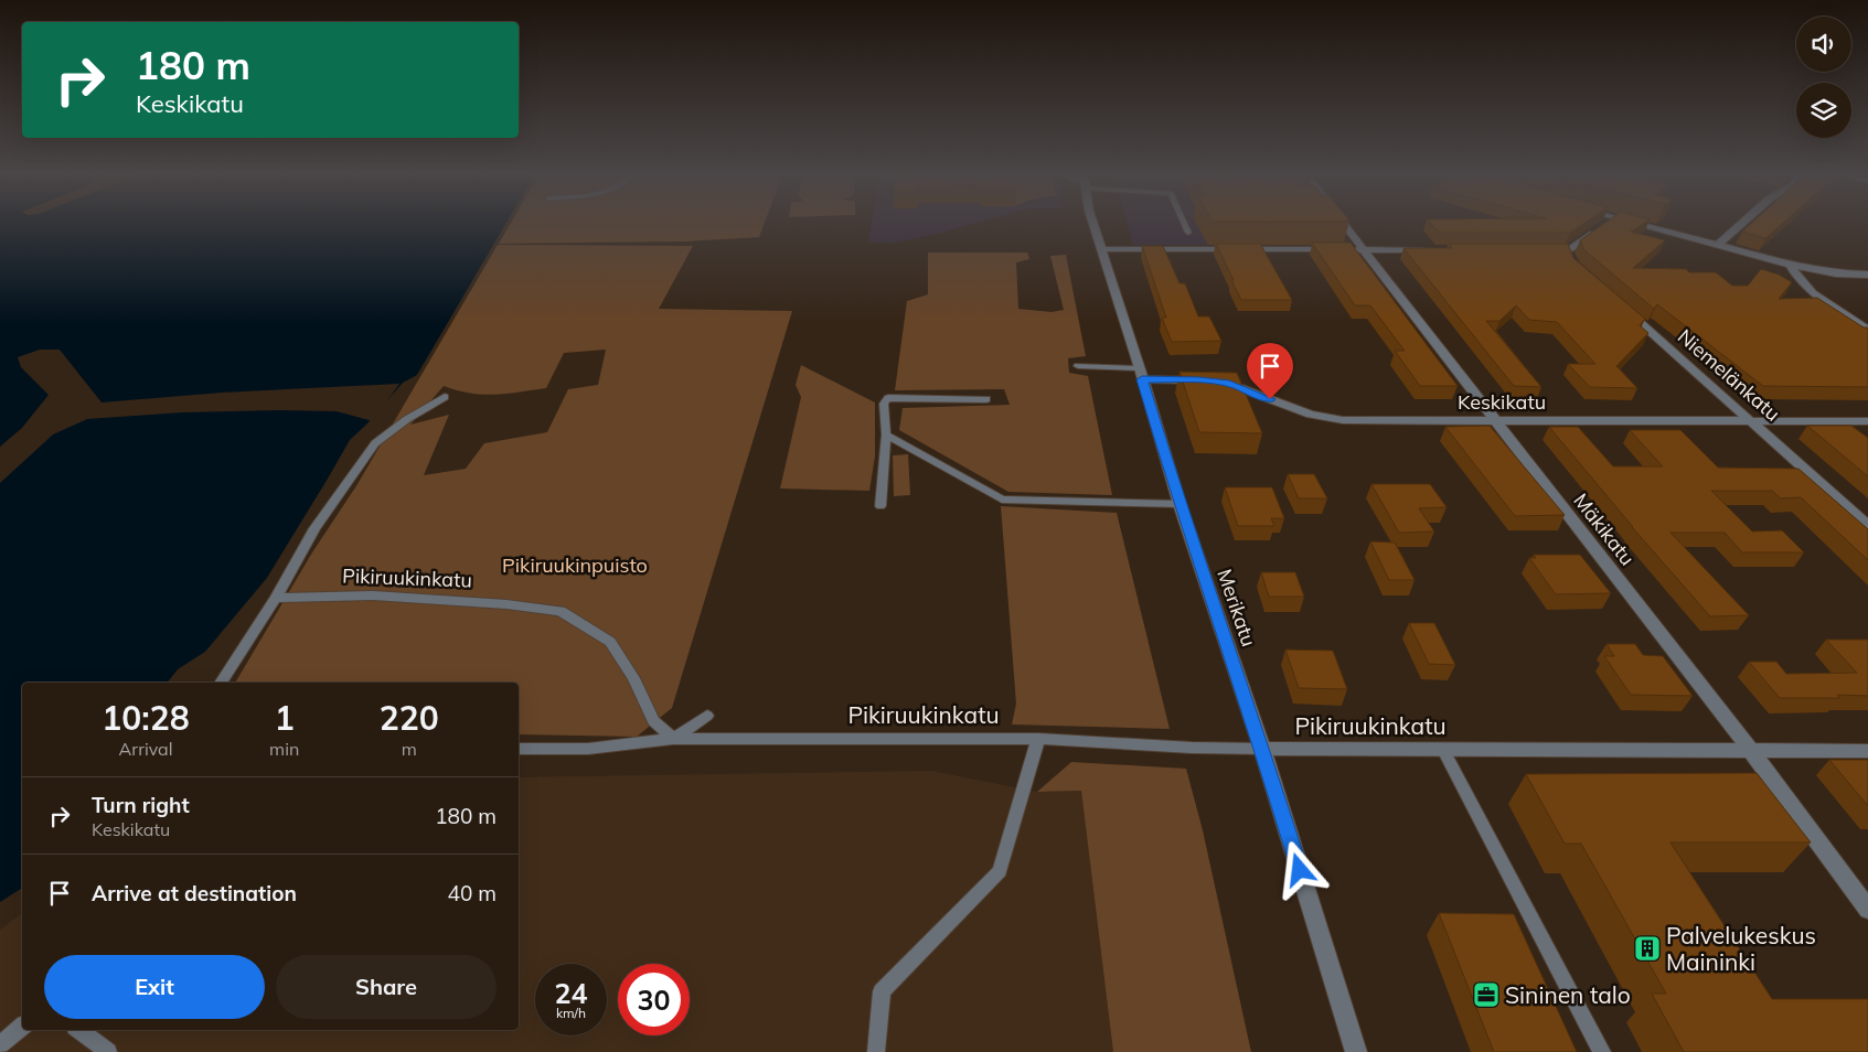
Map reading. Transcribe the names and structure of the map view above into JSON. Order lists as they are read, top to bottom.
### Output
{
  "streets": {
    "street": [
      "Niemelänkatu",
      "Keskikatu",
      "Mäkikatu",
      "Pikiruukinkatu",
      "Merikatu"
    ]
  },
  "crossings": [
    ["Niemelänkatu", "Keskikatu"],
    ["Keskikatu", "Mäkikatu"],
    ["Keskikatu", "Merikatu"],
    ["Mäkikatu", "Pikiruukinkatu"],
    ["Pikiruukinkatu", "Merikatu"]
  ],
  "parks": ["Pikiruukinpuisto"],
  "places": {
    "building": ["Palvelukeskus Maininki"],
    "office": ["Sininen talo"]
  },
  "page": {
    "turn": ["180 m", "Keskikatu"],
    "eta": [
      "10:28",
      "Arrival",
      "1",
      "min",
      "220",
      "m"
    ],
    "list": [
      {
        "name": "Turn right",
        "note": "Keskikatu",
        "value": "180 m"
      },
      {
        "name": "Arrive at destination",
        "value": "40 m"
      }
    ],
    "buttons": ["Exit", "Share"],
    "speed": "24 km/h",
    "limit": "30"
  }
}
